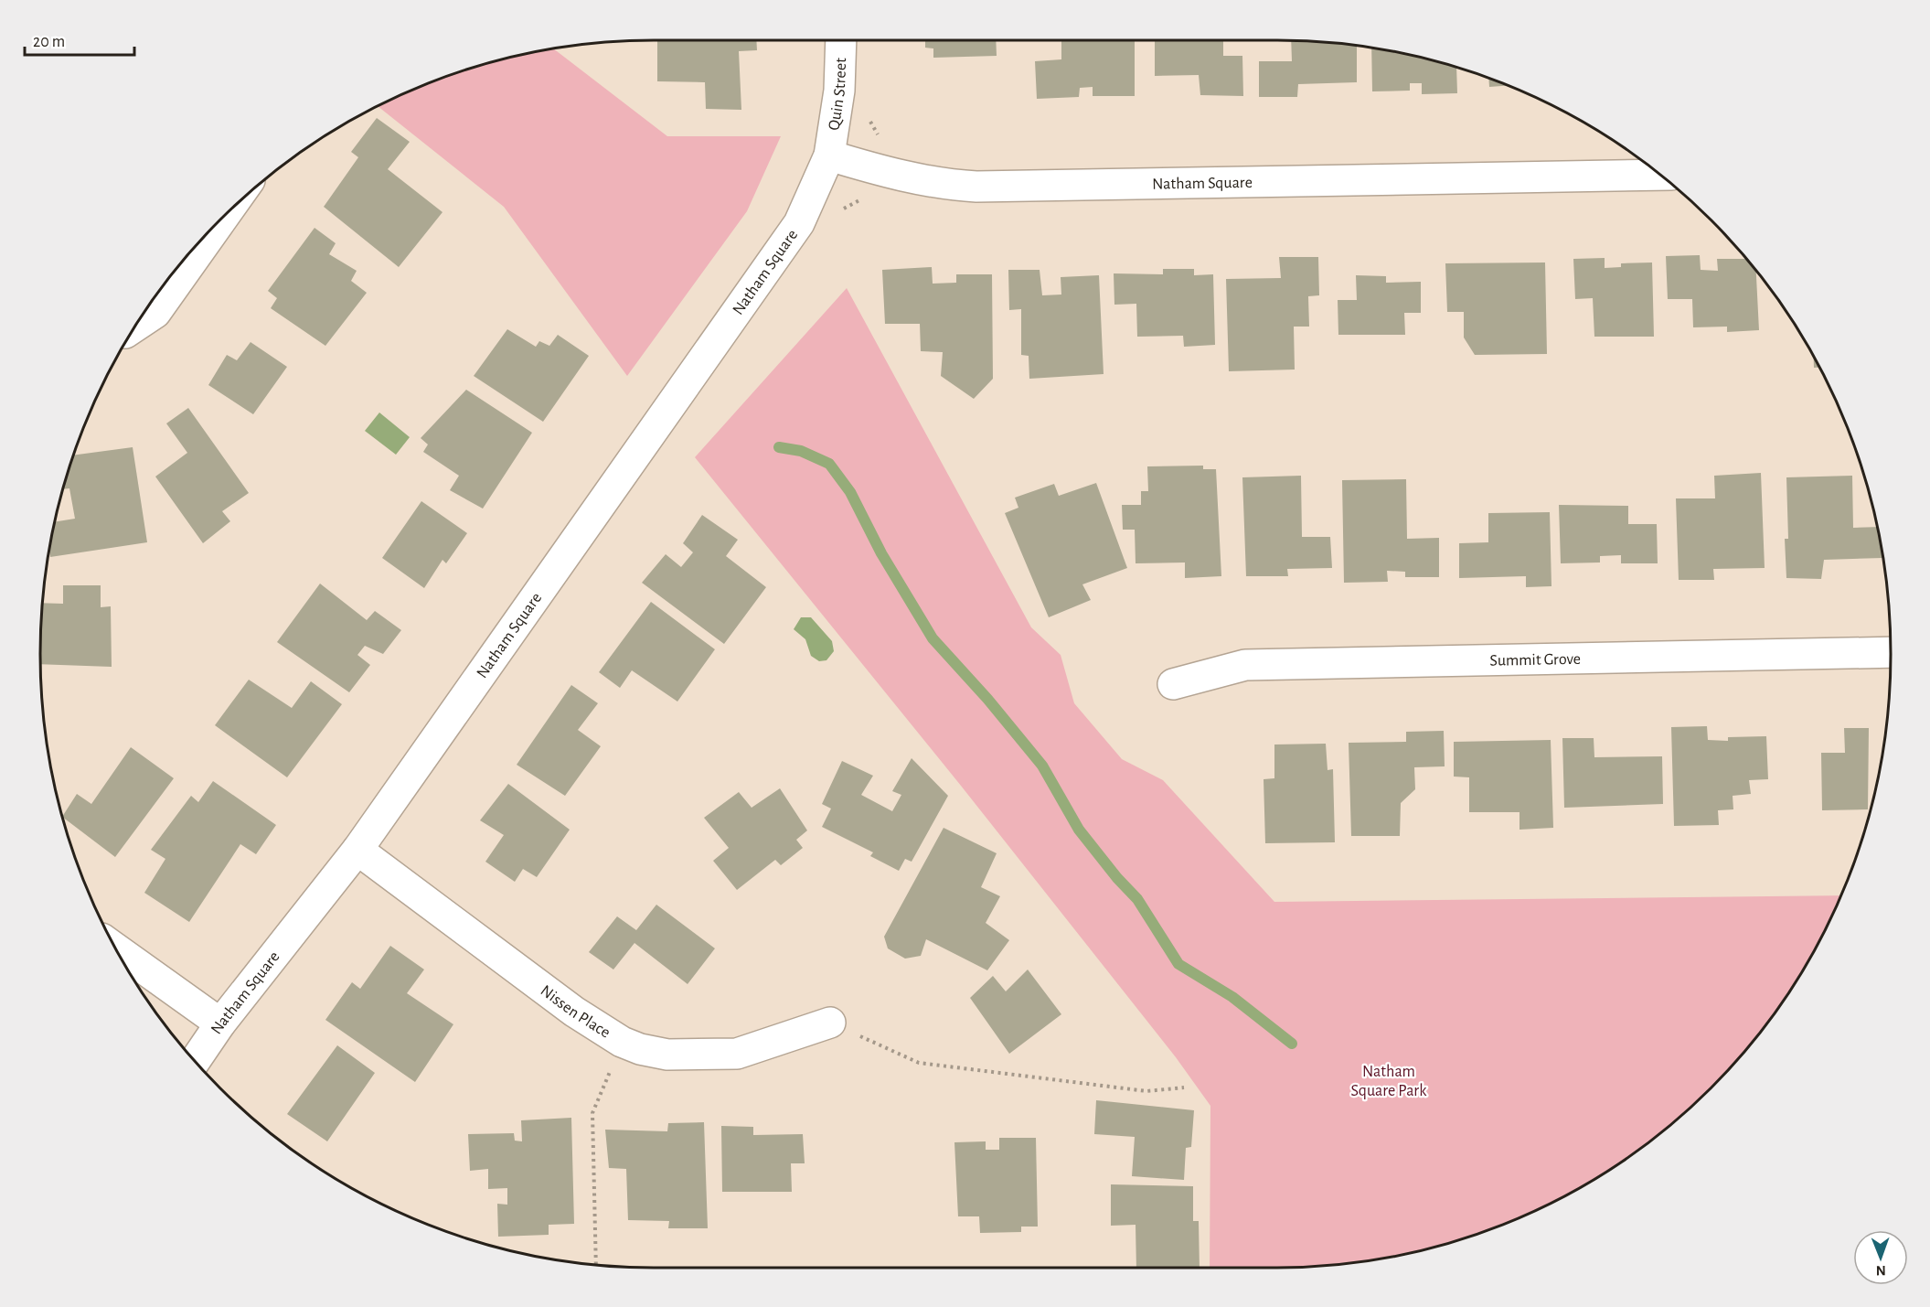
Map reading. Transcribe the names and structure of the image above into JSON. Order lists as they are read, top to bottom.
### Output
{
  "streets": {
    "street": [
      "Quin Street",
      "Natham Square",
      "Summit Grove",
      "Nissen Place"
    ]
  },
  "crossings": [
    ["Quin Street", "Natham Square"],
    ["Natham Square", "Nissen Place"]
  ],
  "parks": ["Natham Square Park"],
  "scale_bar": "20 m",
  "north": "bottom"
}
